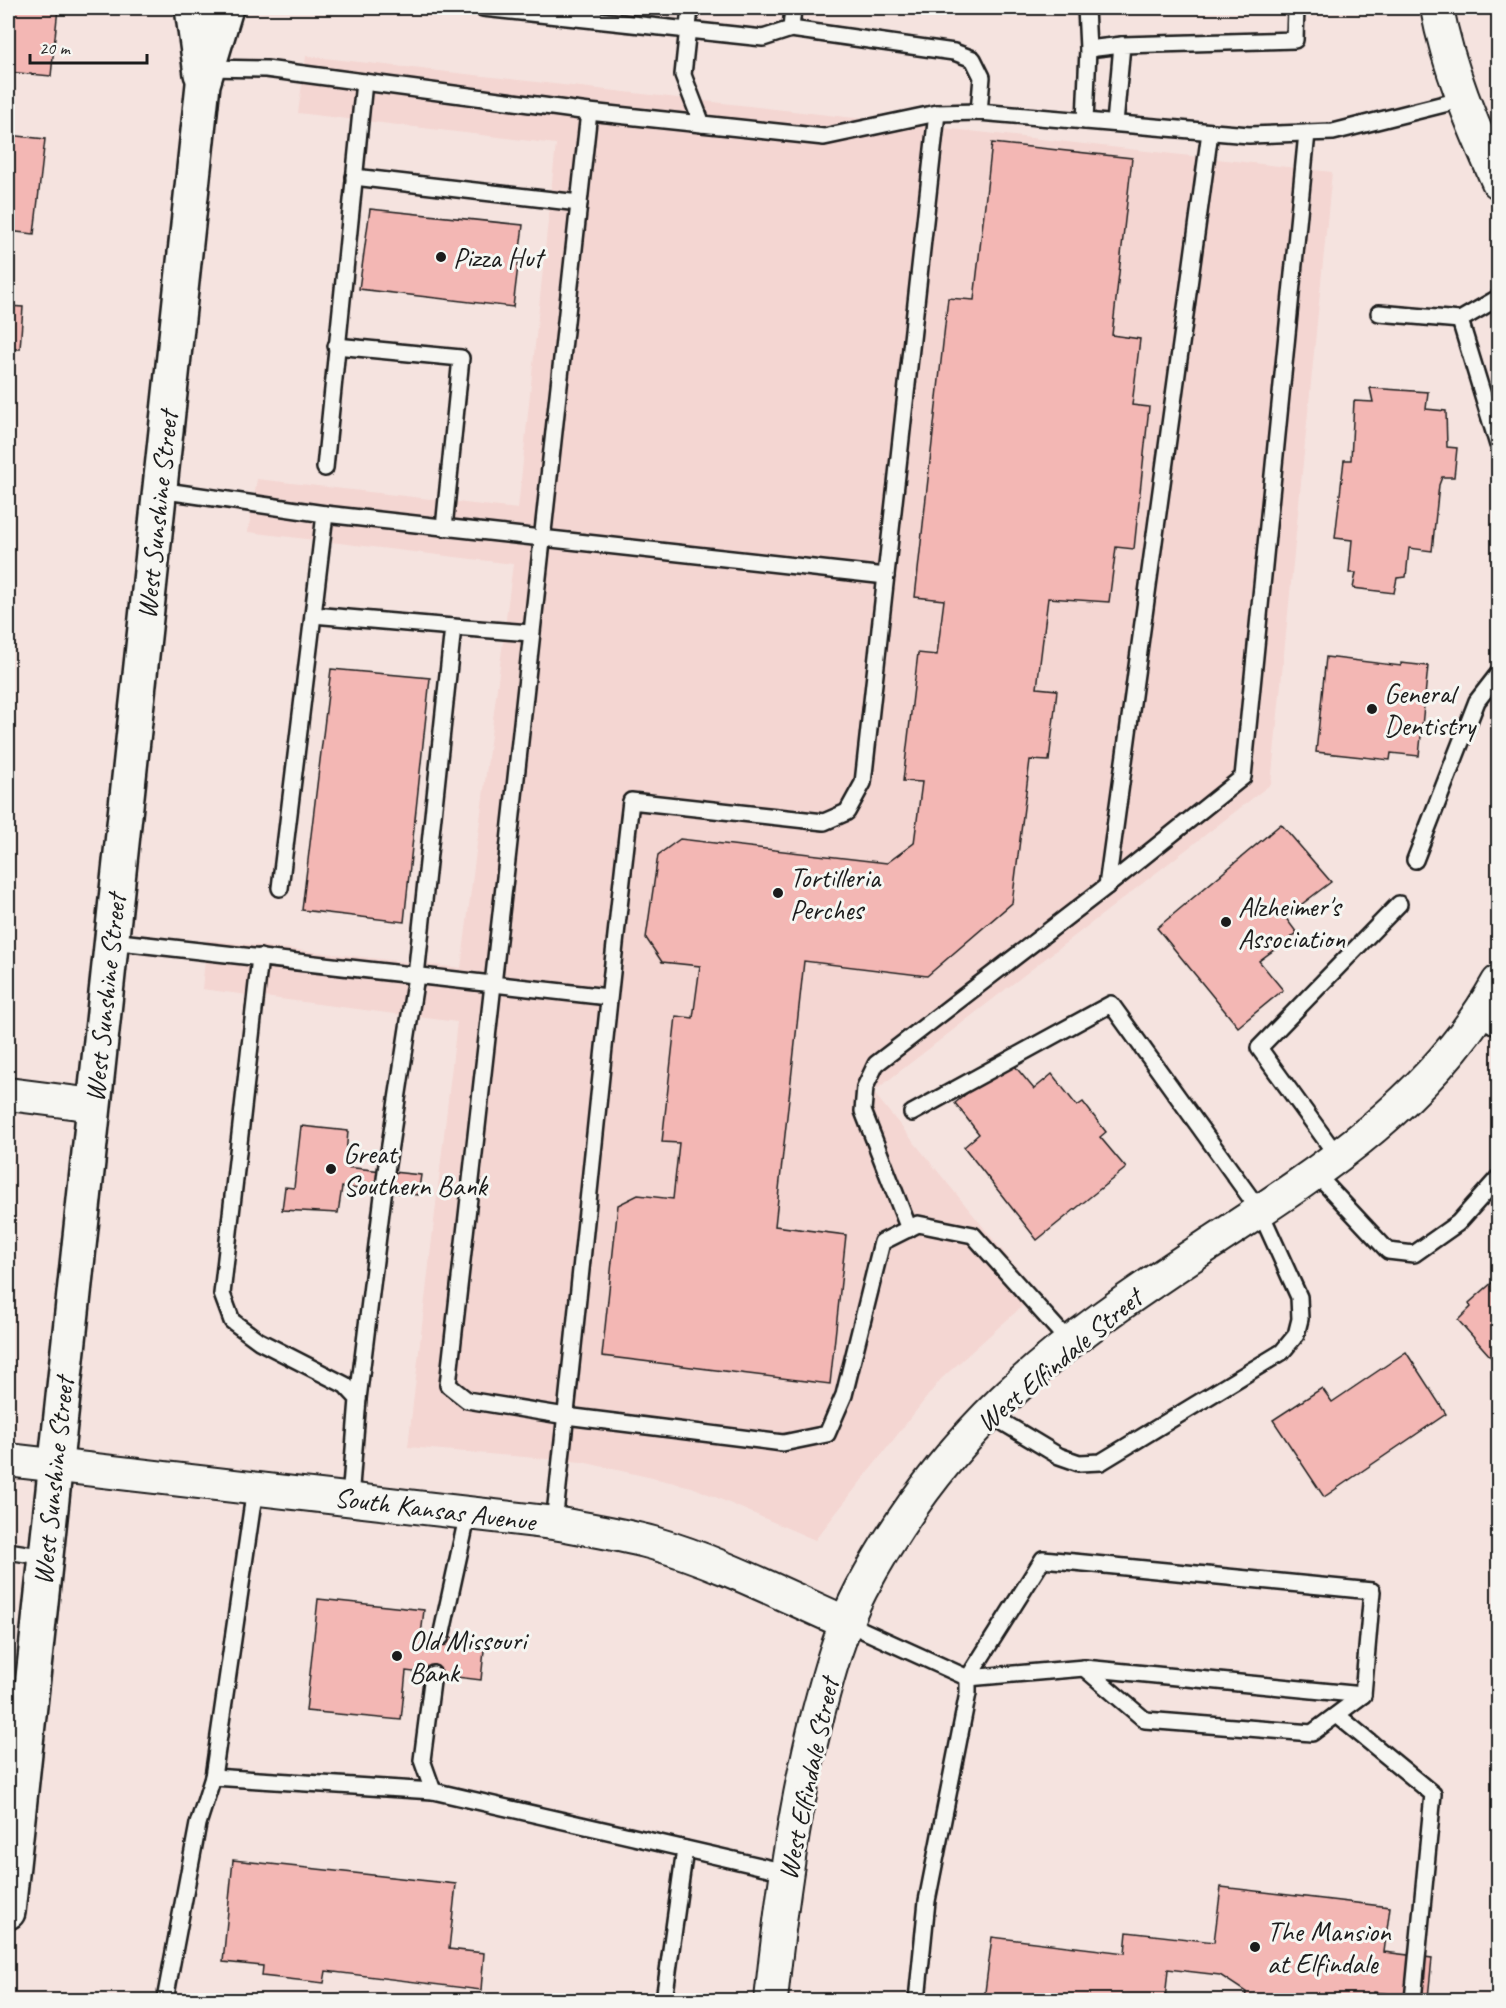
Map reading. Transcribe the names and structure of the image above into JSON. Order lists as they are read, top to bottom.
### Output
{
  "streets": {
    "main road": ["West Sunshine Street"],
    "street": ["West Elfindale Street", "South Kansas Avenue"]
  },
  "crossings": [
    ["West Sunshine Street", "South Kansas Avenue"],
    ["West Elfindale Street", "South Kansas Avenue"]
  ],
  "places": [
    "Pizza Hut",
    "General Dentistry",
    "Tortilleria Perches",
    "Alzheimer's Association",
    "Great Southern Bank",
    "Old Missouri Bank",
    "The Mansion at Elfindale"
  ],
  "scale_bar": "20 m"
}
